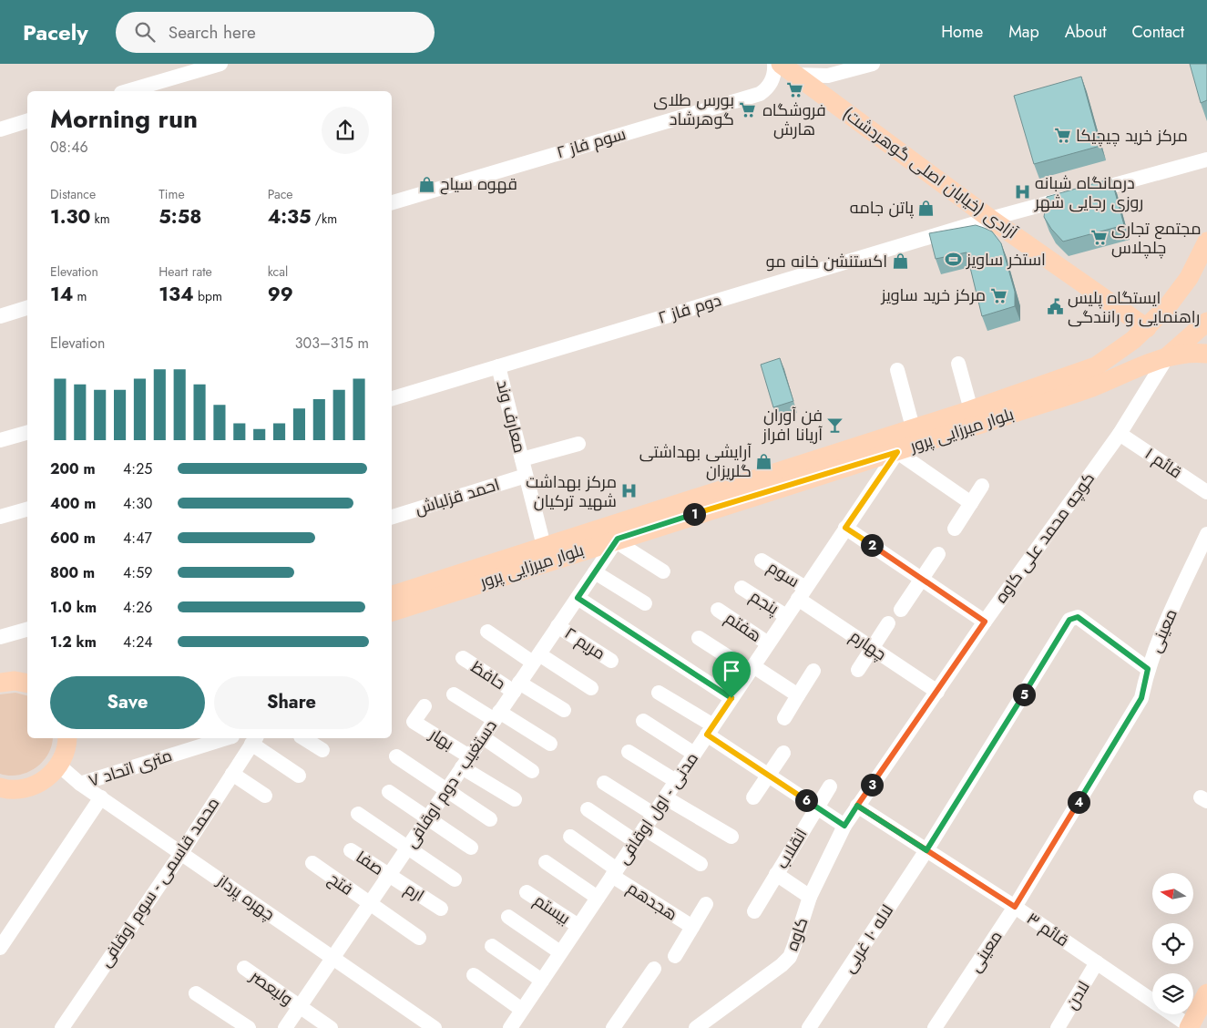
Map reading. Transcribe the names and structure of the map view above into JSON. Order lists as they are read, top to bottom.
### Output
{
  "streets": {
    "main road": ["آزادی (خیابان اصلی گوهردشت)", "بلوار میرزایی پرور"],
    "street": [
      "سوم فاز ۲",
      "دوم فاز ۲",
      "معارف وند",
      "قائم ۱",
      "احمد قزلباش",
      "کوچه محمد علی کاوه",
      "سوم",
      "پنجم",
      "هفتم",
      "معینی",
      "مریم ۲",
      "چهارم",
      "حافظ",
      "بهار",
      "۷ متری اتحاد",
      "دستغیب - دوم اوقافی",
      "مدنی - اول اوقافی",
      "انقلاب",
      "صفا",
      "محمد قاسمی - سوم اوقافی",
      "فتح",
      "ارم",
      "چهره پرداز",
      "هجدهم",
      "بیستم",
      "قائم ۳",
      "کاوه",
      "لاله ۱۰ غربی",
      "ولیعصر",
      "لادن"
    ]
  },
  "crossings": [
    ["آزادی (خیابان اصلی گوهردشت)", "دوم فاز ۲"],
    ["آزادی (خیابان اصلی گوهردشت)", "بلوار میرزایی پرور"],
    ["دوم فاز ۲", "معارف وند"],
    ["معارف وند", "بلوار میرزایی پرور"],
    ["معارف وند", "احمد قزلباش"],
    ["بلوار میرزایی پرور", "کوچه محمد علی کاوه"],
    ["بلوار میرزایی پرور", "دستغیب - دوم اوقافی"],
    ["بلوار میرزایی پرور", "مدنی - اول اوقافی"],
    ["قائم ۱", "کوچه محمد علی کاوه"],
    ["کوچه محمد علی کاوه", "چهارم"],
    ["کوچه محمد علی کاوه", "قائم ۳"],
    ["کوچه محمد علی کاوه", "کاوه"],
    ["سوم", "چهارم"],
    ["سوم", "مدنی - اول اوقافی"],
    ["پنجم", "مدنی - اول اوقافی"],
    ["هفتم", "مدنی - اول اوقافی"],
    ["معینی", "قائم ۳"],
    ["معینی", "لاله ۱۰ غربی"],
    ["مریم ۲", "دستغیب - دوم اوقافی"],
    ["چهارم", "مدنی - اول اوقافی"],
    ["حافظ", "دستغیب - دوم اوقافی"],
    ["بهار", "دستغیب - دوم اوقافی"],
    ["۷ متری اتحاد", "چهره پرداز"],
    ["دستغیب - دوم اوقافی", "صفا"],
    ["دستغیب - دوم اوقافی", "فتح"],
    ["دستغیب - دوم اوقافی", "ارم"],
    ["دستغیب - دوم اوقافی", "چهره پرداز"],
    ["دستغیب - دوم اوقافی", "ولیعصر"],
    ["مدنی - اول اوقافی", "هجدهم"],
    ["مدنی - اول اوقافی", "بیستم"],
    ["صفا", "ارم"],
    ["محمد قاسمی - سوم اوقافی", "چهره پرداز"],
    ["قائم ۳", "کاوه"],
    ["قائم ۳", "لاله ۱۰ غربی"],
    ["قائم ۳", "لادن"]
  ],
  "places": {
    "supermarket": [
      "فروشگاه هارش",
      "بورس طلای گوهرشاد",
      "مرکز خرید چیچیکا",
      "مجتمع تجاری چلچلاس",
      "مرکز خرید ساویز"
    ],
    "shop": [
      "قهوه سیاح",
      "پاتن جامه",
      "اکستنشن خانه مو",
      "آرایشی بهداشتی گلریزان"
    ],
    "hospital": ["درمانگاه شبانه روزی رجایی شهر", "مرکز بهداشت شهید ترکیان"],
    "sports": ["استخر ساویز"],
    "public building": ["ایستگاه پلیس راهنمایی و رانندگی"],
    "bar": ["فن آوران آریانا افراز"]
  },
  "north": "left",
  "page": {
    "header": "Pacely",
    "search": "Search here",
    "nav": [
      "Home",
      "Map",
      "About",
      "Contact"
    ],
    "heading": ["Morning run", "08:46"],
    "stats": [
      ["Distance", "1.30 km"],
      ["Time", "5:58"],
      ["Pace", "4:35 /km"],
      ["Elevation", "14 m"],
      ["Heart rate", "134 bpm"],
      ["kcal", "99"]
    ],
    "chart": ["Elevation", "303–315 m"],
    "list": [
      {
        "name": "200 m",
        "note": "4:25"
      },
      {
        "name": "400 m",
        "note": "4:30"
      },
      {
        "name": "600 m",
        "note": "4:47"
      },
      {
        "name": "800 m",
        "note": "4:59"
      },
      {
        "name": "1.0 km",
        "note": "4:26"
      },
      {
        "name": "1.2 km",
        "note": "4:24"
      }
    ],
    "pins": [
      "1",
      "2",
      "5",
      "3",
      "6",
      "4"
    ],
    "buttons": ["Save", "Share"]
  }
}
